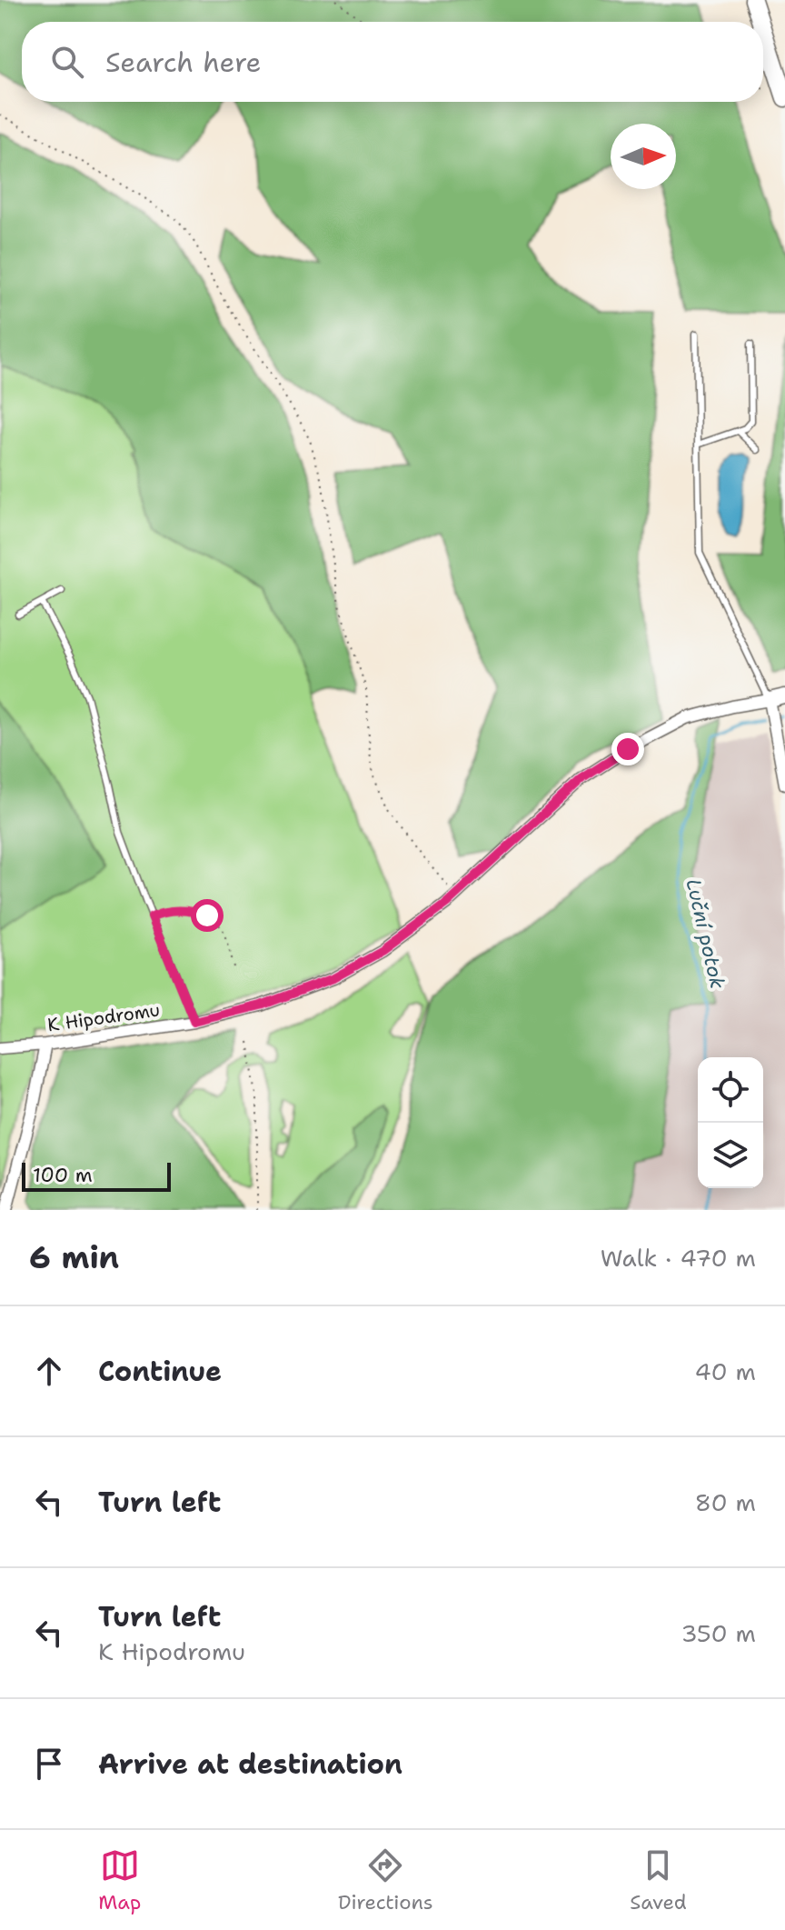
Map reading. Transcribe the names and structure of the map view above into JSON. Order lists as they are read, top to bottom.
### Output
{
  "streets": {
    "street": ["K Hipodromu"]
  },
  "water": ["Luční potok"],
  "scale_bar": "100 m",
  "north": "right",
  "page": {
    "search": "Search here",
    "scale": "100 m",
    "heading": ["6 min", "Walk · 470 m"],
    "list": [
      ["Continue", "40 m"],
      ["Turn left", "80 m"],
      ["Turn left", "K Hipodromu", "350 m"],
      "Arrive at destination"
    ],
    "nav": ["Map", "Directions", "Saved"]
  }
}
